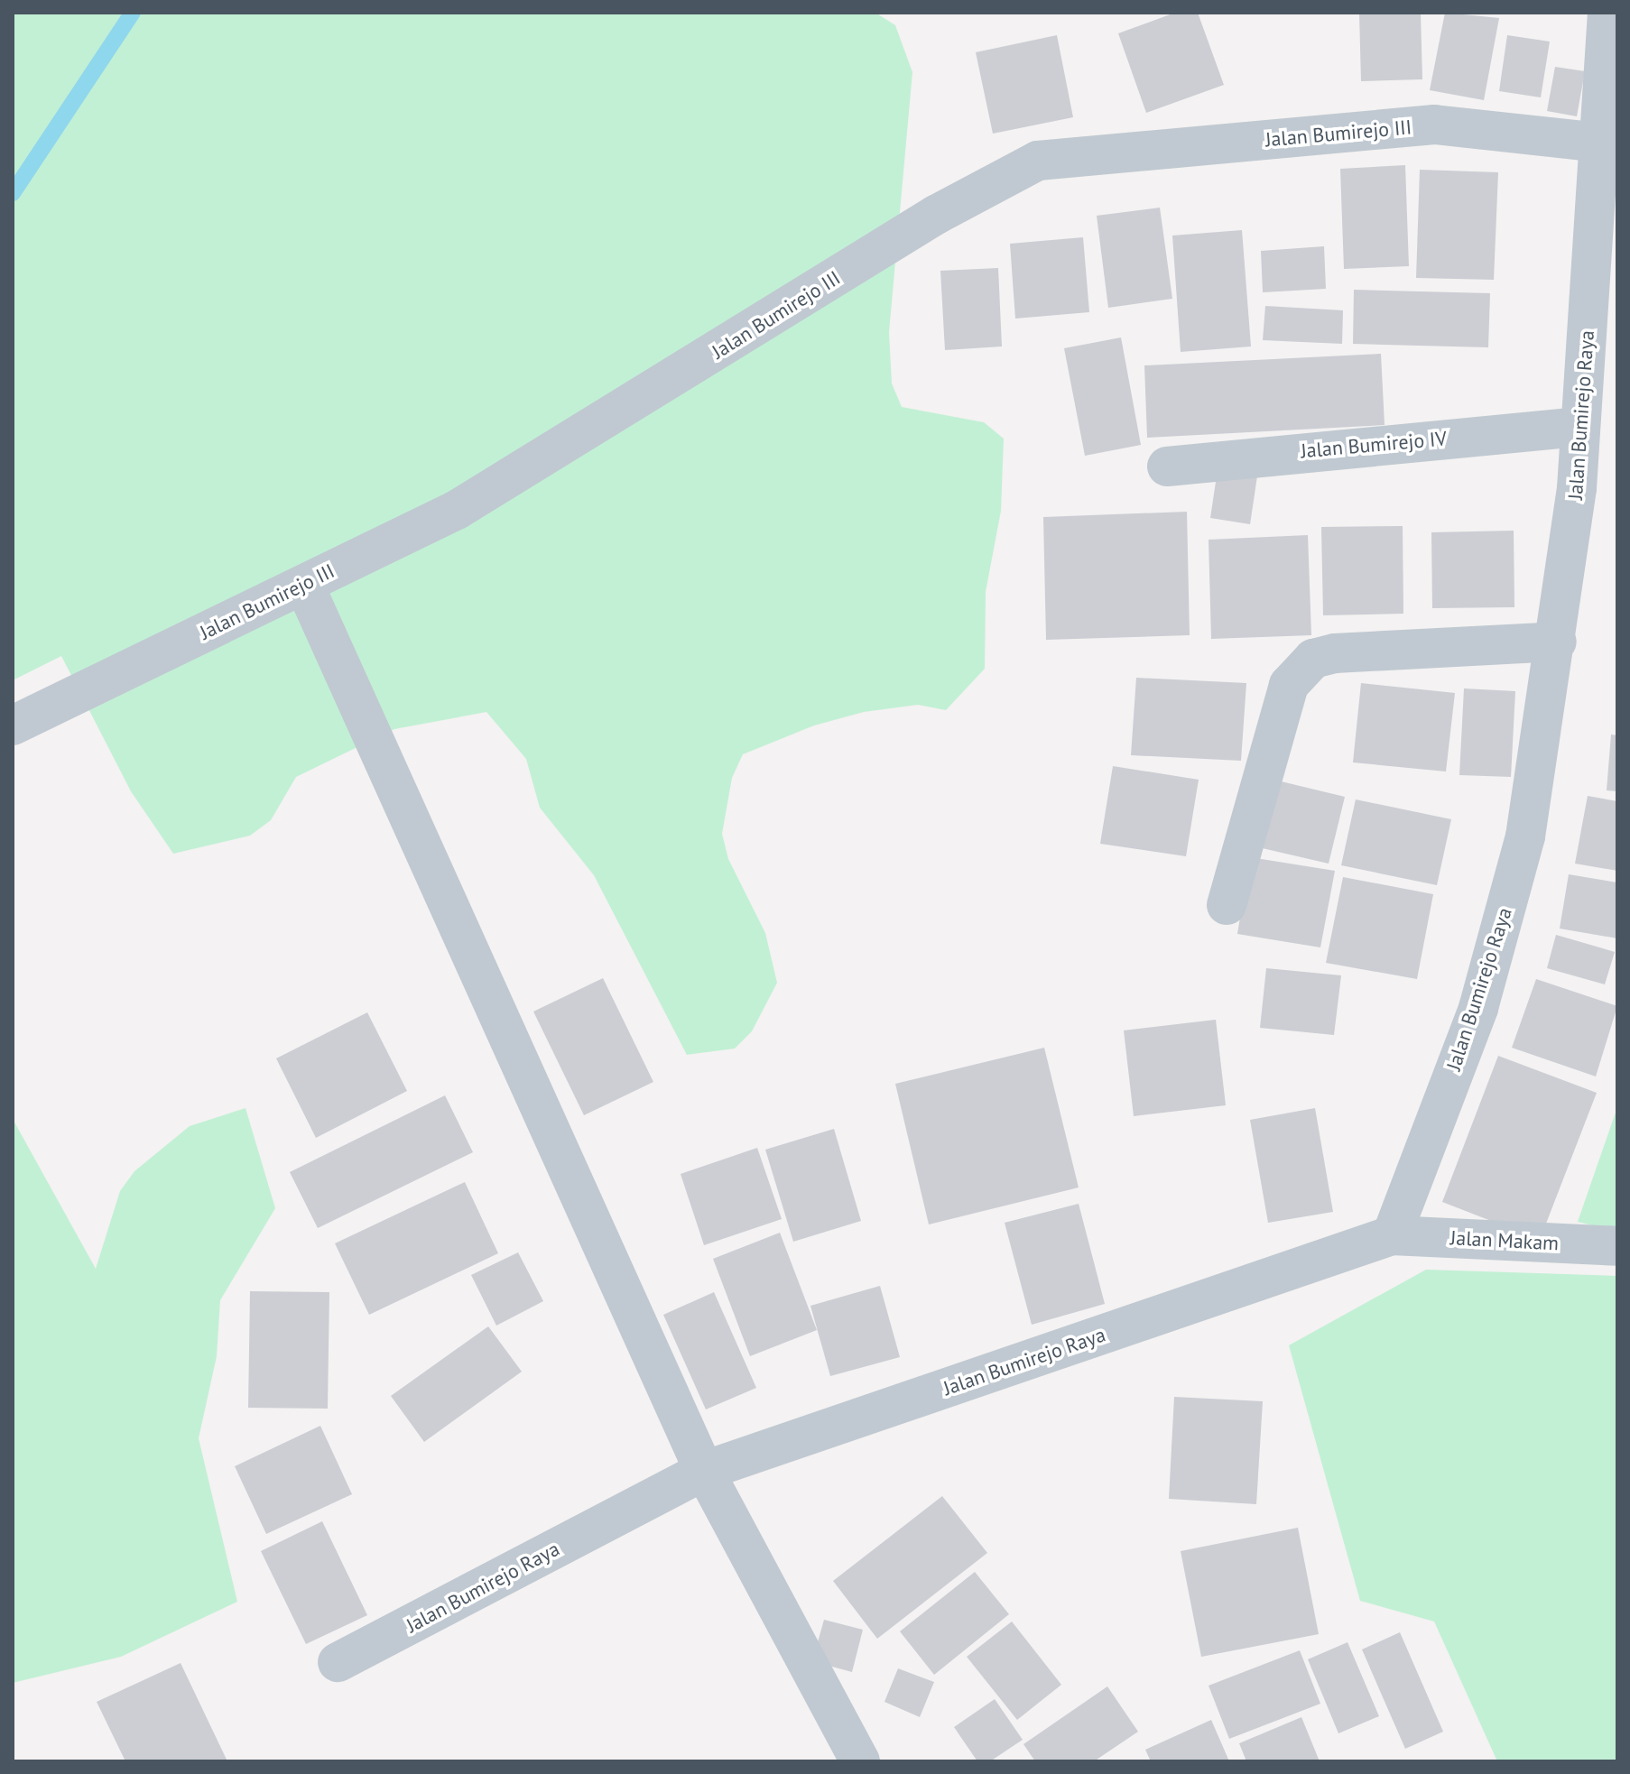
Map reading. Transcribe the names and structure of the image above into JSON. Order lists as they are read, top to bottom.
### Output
{
  "streets": {
    "street": [
      "Jalan Bumirejo III",
      "Jalan Bumirejo Raya",
      "Jalan Bumirejo IV",
      "Jalan Makam"
    ]
  },
  "crossings": [
    ["Jalan Bumirejo III", "Jalan Bumirejo Raya"],
    ["Jalan Bumirejo Raya", "Jalan Bumirejo IV"],
    ["Jalan Bumirejo Raya", "Jalan Makam"]
  ]
}
